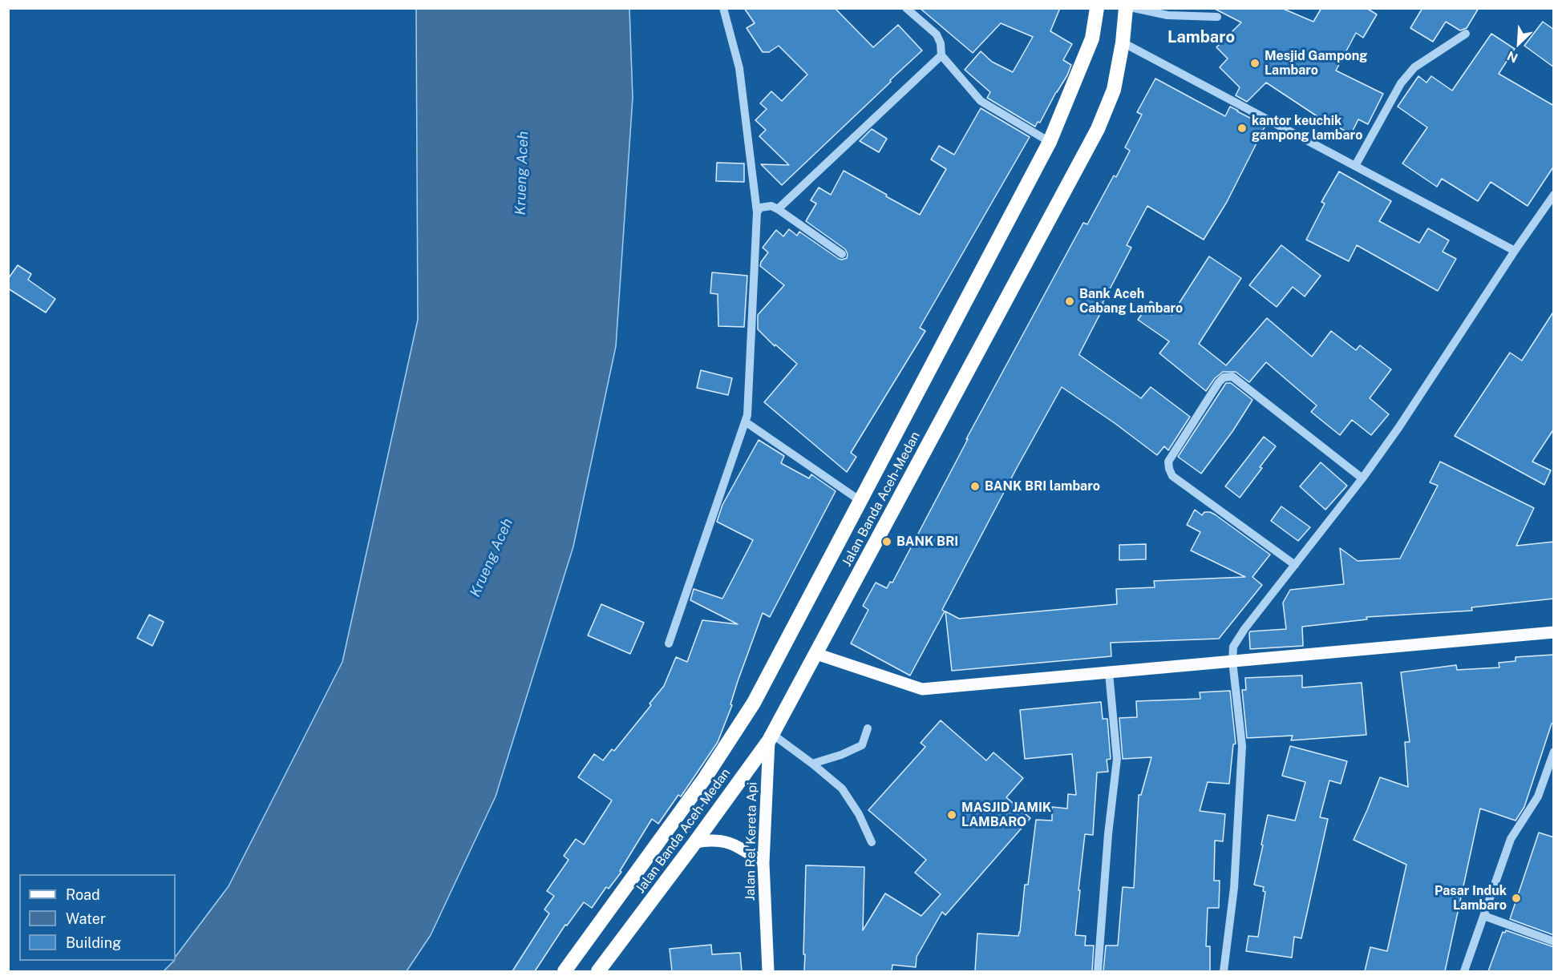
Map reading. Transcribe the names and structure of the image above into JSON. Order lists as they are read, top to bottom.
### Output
{
  "streets": {
    "highway": ["Jalan Banda Aceh-Medan"],
    "main road": ["Jalan Rel Kereta Api"]
  },
  "crossings": [
    ["Jalan Banda Aceh-Medan", "Jalan Rel Kereta Api"]
  ],
  "districts": ["Lambaro"],
  "water": ["Krueng Aceh"],
  "places": [
    "Mesjid Gampong Lambaro",
    "kantor keuchik gampong lambaro",
    "Bank Aceh Cabang Lambaro",
    "BANK BRI lambaro",
    "BANK BRI",
    "MASJID JAMIK LAMBARO",
    "Pasar Induk Lambaro"
  ],
  "legend": ["Road", "Water", "Building"],
  "north": "bottom left"
}
